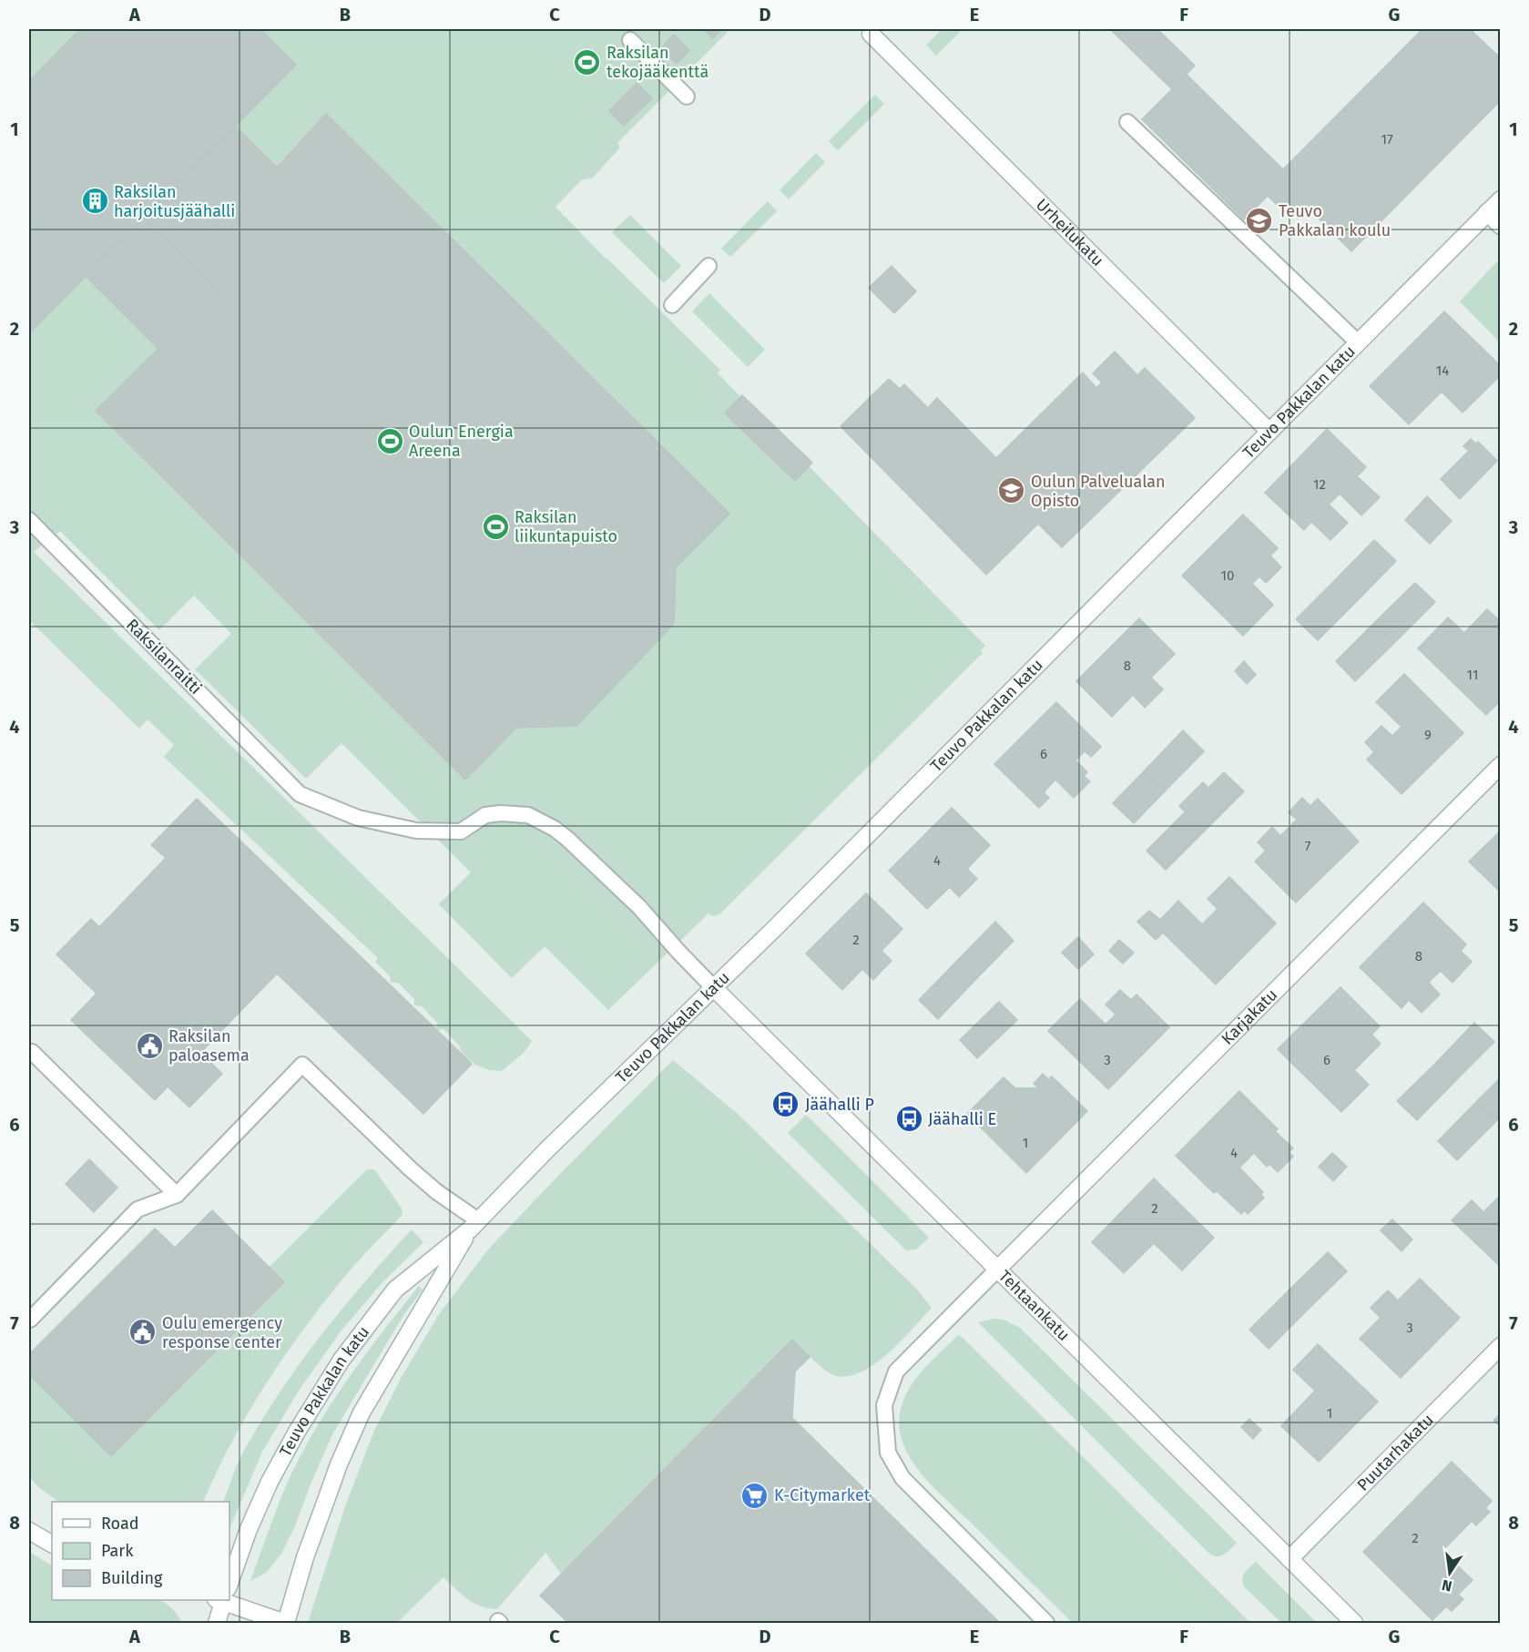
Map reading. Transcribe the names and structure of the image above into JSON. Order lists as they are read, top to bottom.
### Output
{
  "streets": {
    "street": [
      "Urheilukatu",
      "Teuvo Pakkalan katu",
      "Karjakatu",
      "Tehtaankatu",
      "Puutarhakatu"
    ],
    "lane": ["Raksilanraitti"]
  },
  "crossings": [
    ["Urheilukatu", "Teuvo Pakkalan katu"],
    ["Teuvo Pakkalan katu", "Raksilanraitti"],
    ["Teuvo Pakkalan katu", "Tehtaankatu"],
    ["Raksilanraitti", "Tehtaankatu"],
    ["Karjakatu", "Tehtaankatu"],
    ["Tehtaankatu", "Puutarhakatu"]
  ],
  "places": {
    "sports": ["Raksilan tekojääkenttä", "Oulun Energia Areena", "Raksilan liikuntapuisto"],
    "building": ["Raksilan harjoitusjäähalli"],
    "school or university": ["Teuvo Pakkalan koulu", "Oulun Palvelualan Opisto"],
    "public building": ["Raksilan paloasema", "Oulu emergency response center"],
    "bus stop": ["Jäähalli P", "Jäähalli E"],
    "supermarket": ["K-Citymarket"]
  },
  "house_numbers": [
    "17",
    "14",
    "12",
    "10",
    "8",
    "11",
    "9",
    "6",
    "7",
    "4",
    "2",
    "8",
    "3",
    "6",
    "1",
    "4",
    "2",
    "3",
    "1",
    "2"
  ],
  "legend": ["Road", "Park", "Building"],
  "north": "bottom",
  "grid": {
    "columns": [
      "A",
      "B",
      "C",
      "D",
      "E",
      "F",
      "G"
    ],
    "rows": [
      "1",
      "2",
      "3",
      "4",
      "5",
      "6",
      "7",
      "8"
    ]
  }
}
